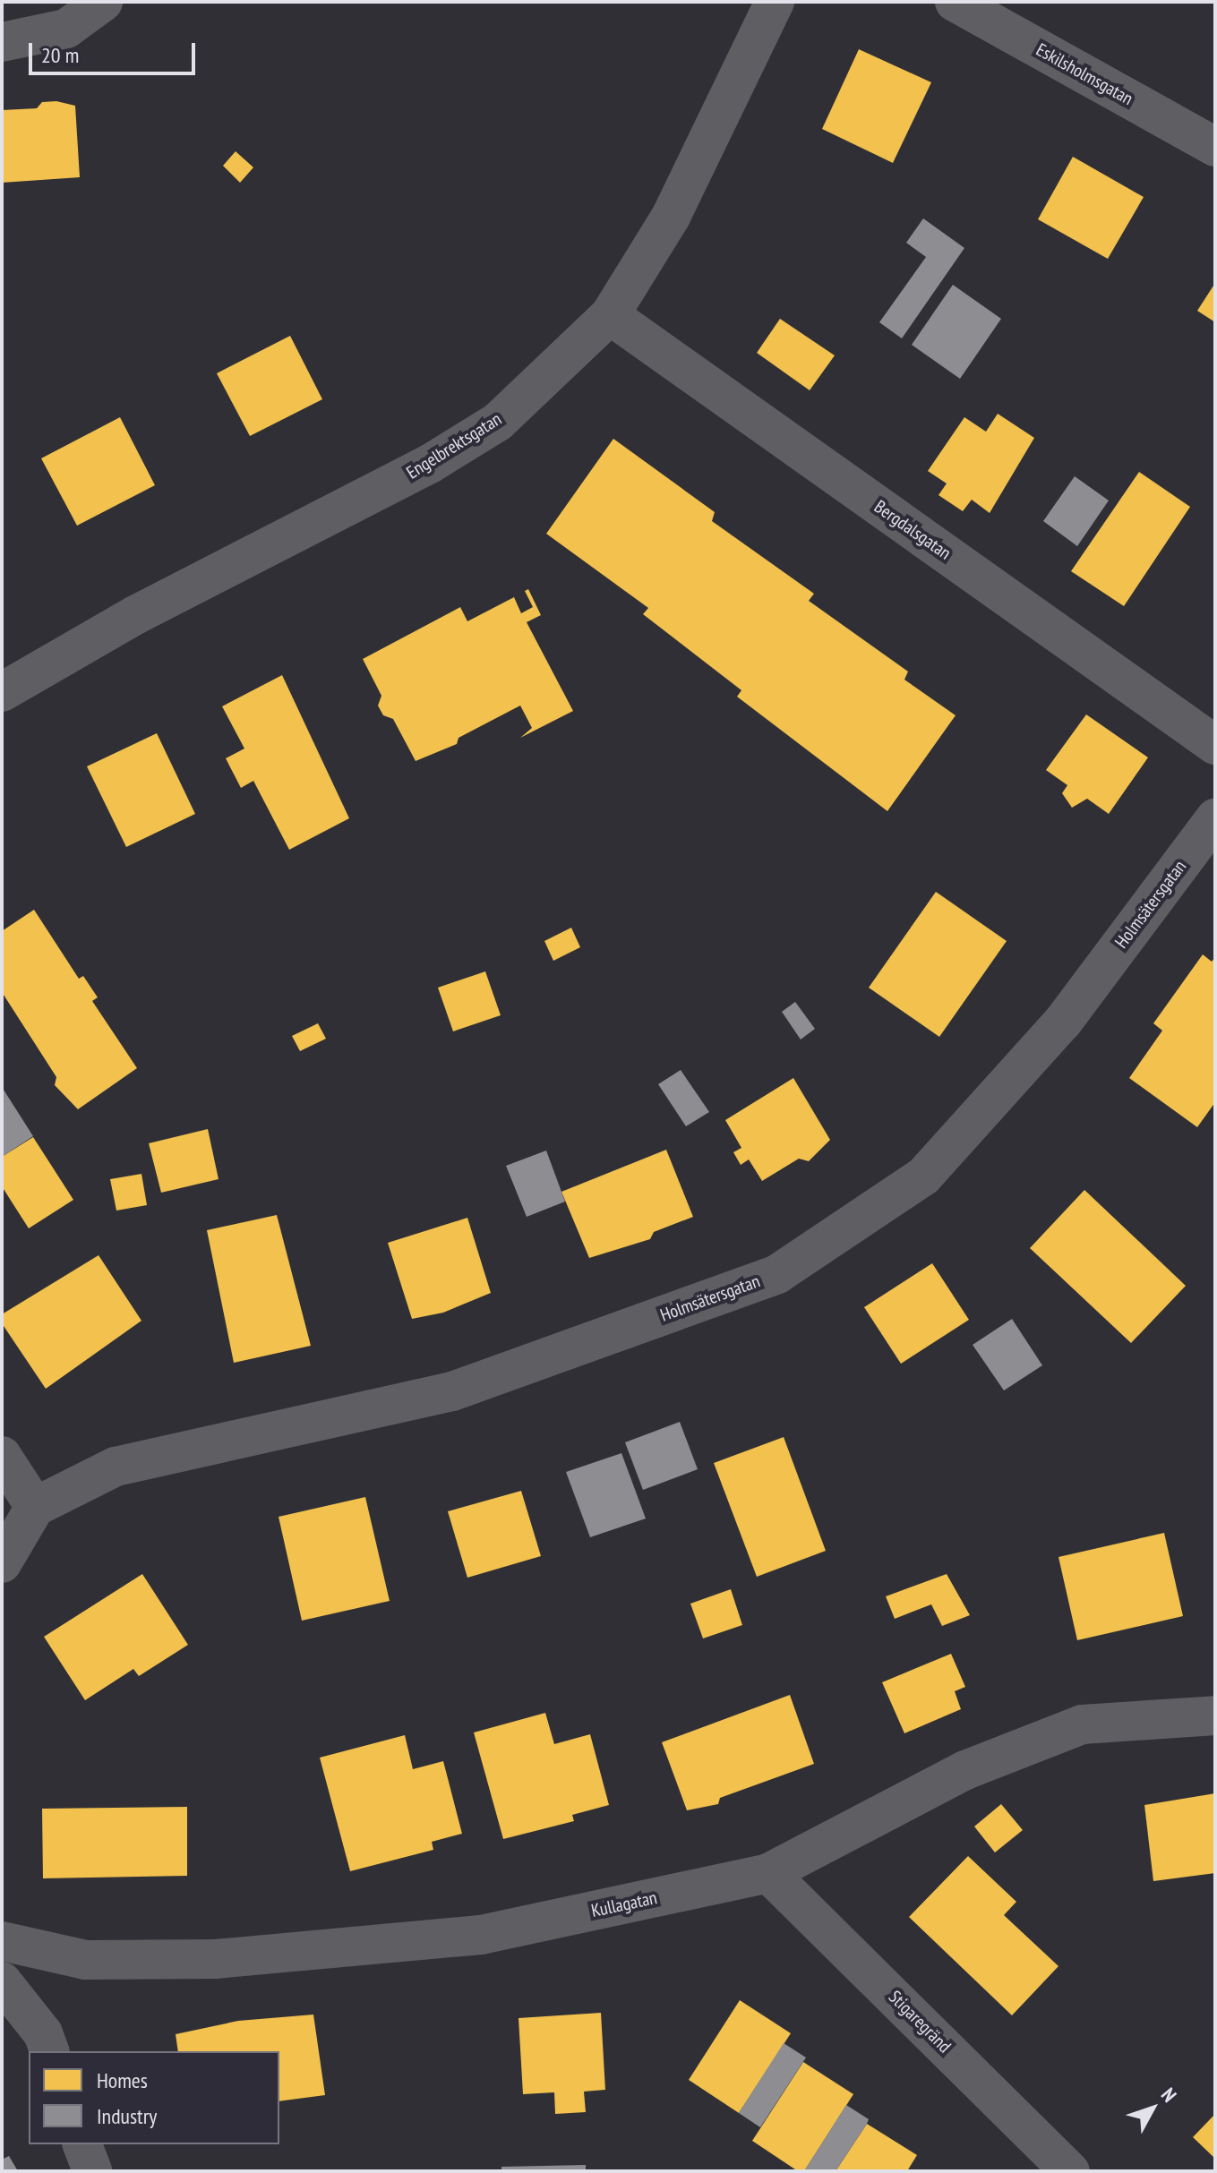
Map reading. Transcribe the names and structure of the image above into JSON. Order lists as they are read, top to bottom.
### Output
{
  "streets": {
    "street": [
      "Eskilsholmsgatan",
      "Engelbrektsgatan",
      "Bergdalsgatan",
      "Holmsätersgatan",
      "Kullagatan",
      "Stigaregränd"
    ]
  },
  "crossings": [
    ["Engelbrektsgatan", "Bergdalsgatan"],
    ["Kullagatan", "Stigaregränd"]
  ],
  "legend": ["Homes", "Industry"],
  "scale_bar": "20 m",
  "north": "top right"
}
